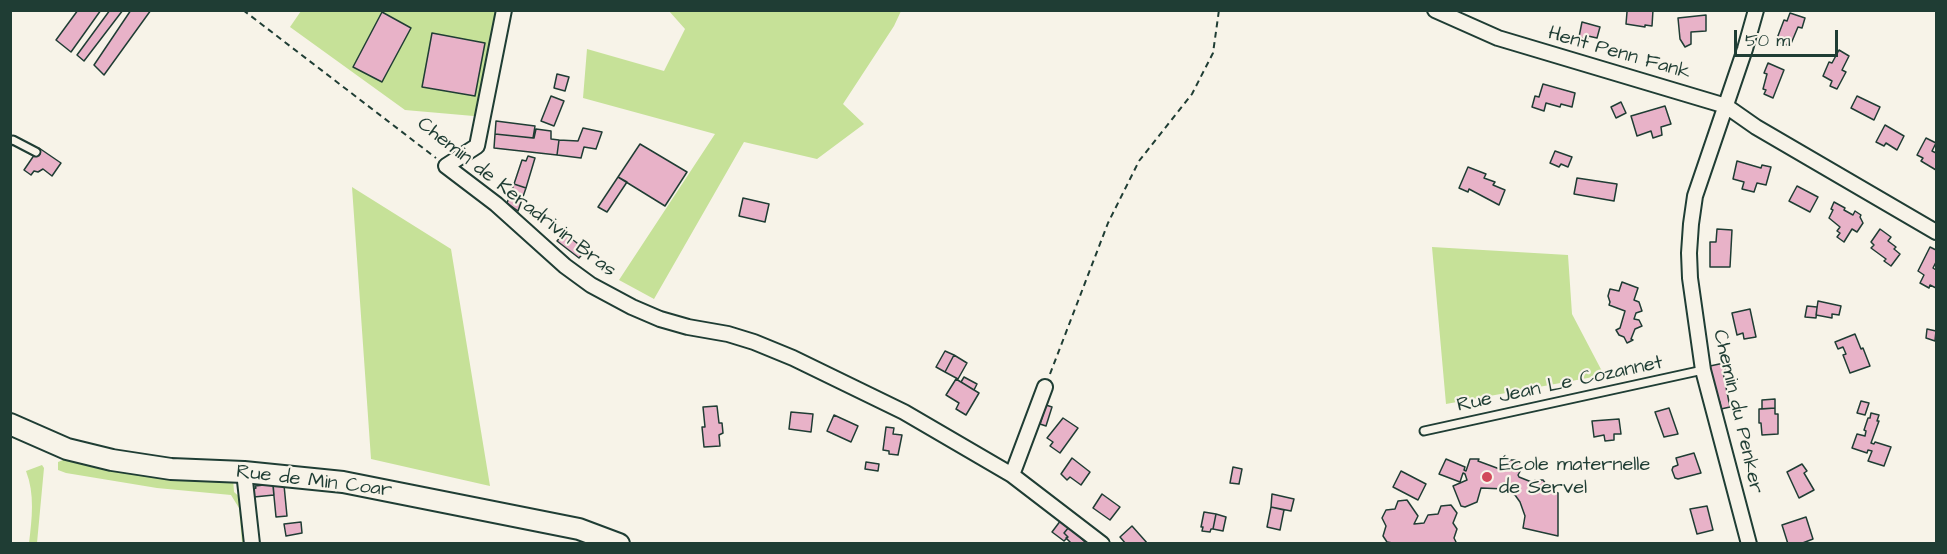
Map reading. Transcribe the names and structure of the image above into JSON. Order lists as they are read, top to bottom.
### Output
{
  "streets": {
    "street": [
      "Hent Penn Fank",
      "Chemin de Keradrivin Bras",
      "Chemin du Penker",
      "Rue de Min Coar"
    ],
    "lane": ["Rue Jean Le Cozannet"]
  },
  "crossings": [
    ["Hent Penn Fank", "Chemin du Penker"],
    ["Rue Jean Le Cozannet", "Chemin du Penker"]
  ],
  "places": ["École maternelle de Servel"],
  "scale_bar": "50 m"
}
